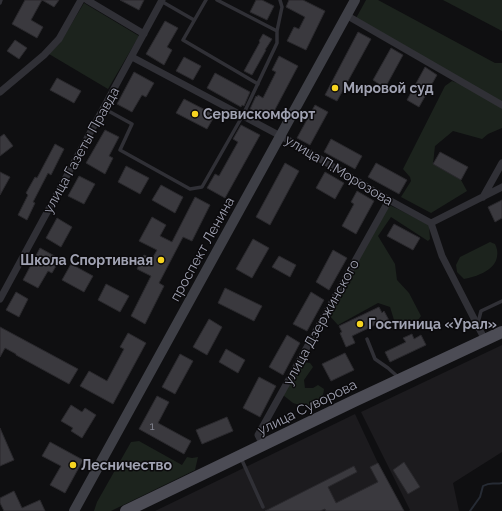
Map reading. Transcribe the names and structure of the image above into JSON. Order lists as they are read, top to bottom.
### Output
{
  "streets": {
    "main road": ["проспект Ленина", "улица Суворова"],
    "street": ["улица Газеты Правда", "улица П.Морозова", "улица Дзержинского"]
  },
  "crossings": [
    ["улица Газеты Правда", "улица П.Морозова"],
    ["улица П.Морозова", "проспект Ленина"],
    ["улица П.Морозова", "улица Дзержинского"],
    ["улица Дзержинского", "улица Суворова"]
  ],
  "places": [
    "Мировой суд",
    "Сервискомфорт",
    "Школа Спортивная",
    "Гостиница «Урал»",
    "Лесничество"
  ],
  "house_numbers": ["1"]
}
